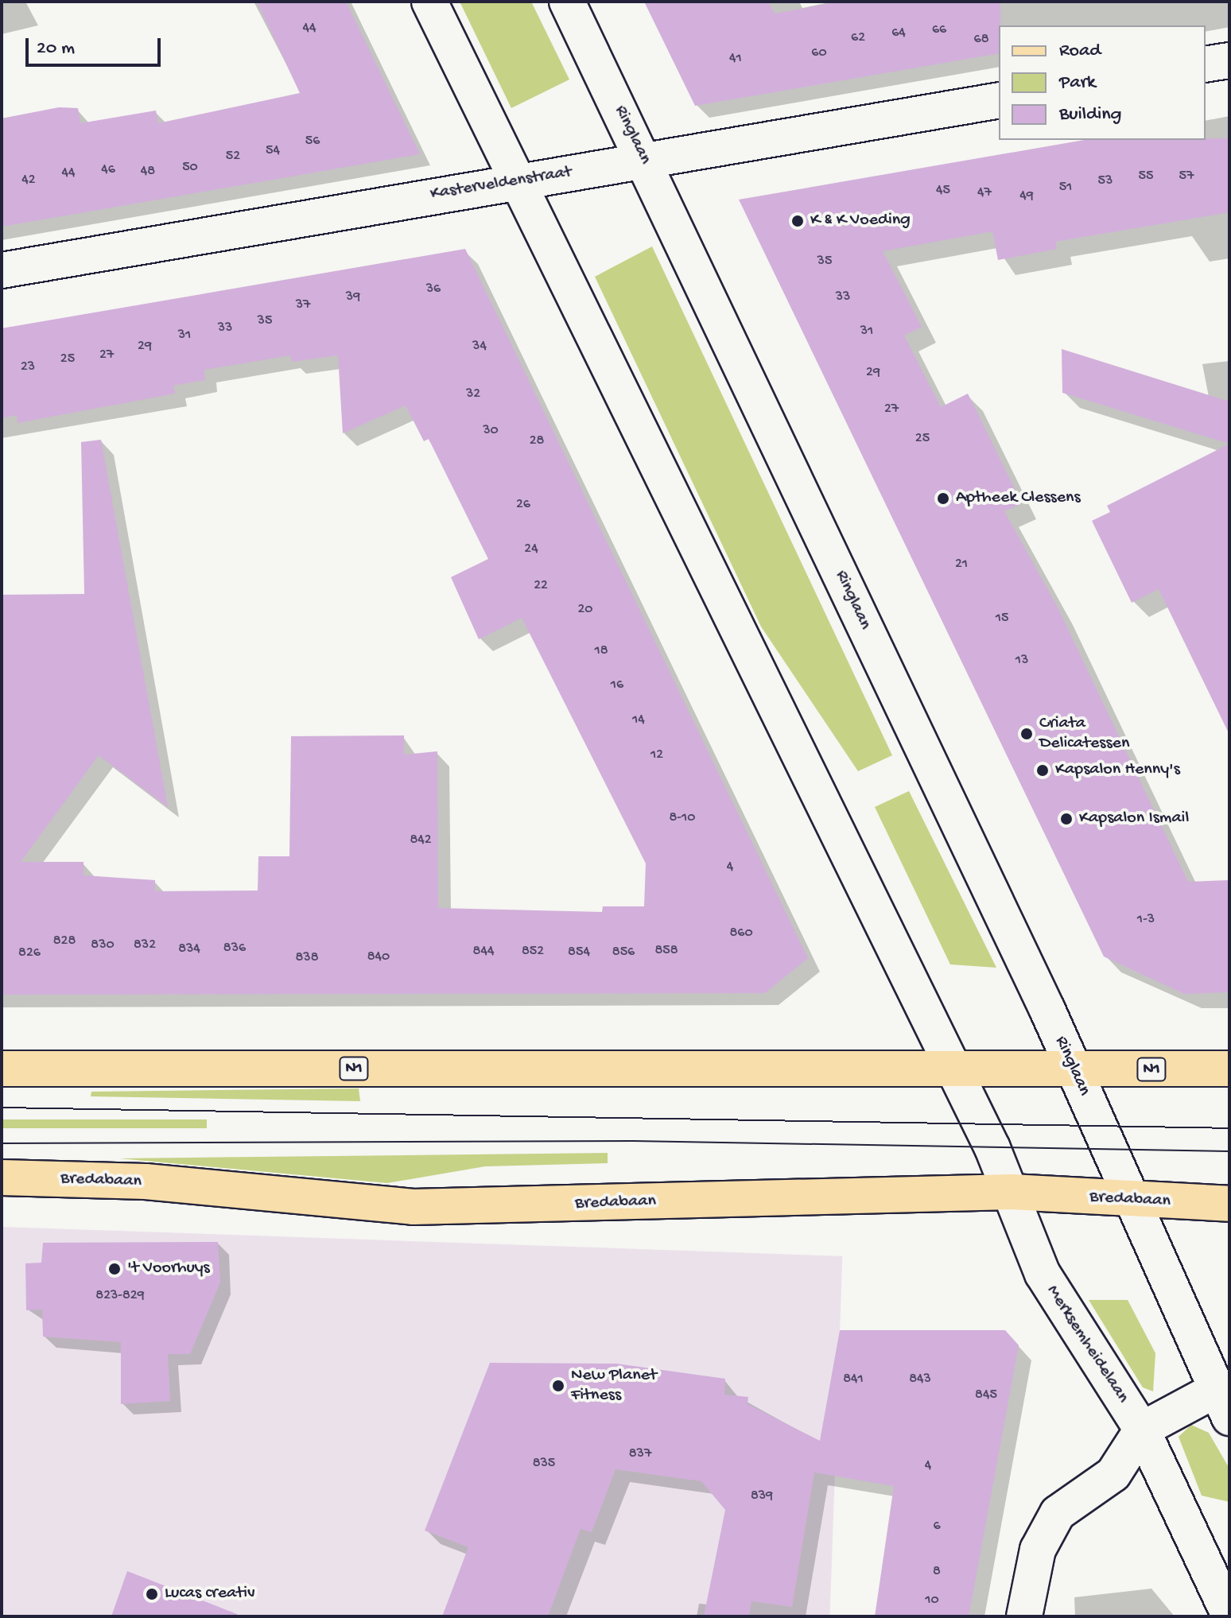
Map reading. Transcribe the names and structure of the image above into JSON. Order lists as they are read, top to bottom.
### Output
{
  "streets": {
    "main road": ["N1", "Bredabaan"],
    "street": ["Ringlaan", "Kasterveldenstraat", "Merksemheidelaan"]
  },
  "crossings": [
    ["Ringlaan", "Kasterveldenstraat"],
    ["Ringlaan", "N1"],
    ["Ringlaan", "Bredabaan"],
    ["N1", "Merksemheidelaan"],
    ["Bredabaan", "Merksemheidelaan"]
  ],
  "places": [
    "K & K Voeding",
    "Aptheek Clessens",
    "Criata Delicatessen",
    "Kapsalon Henny's",
    "Kapsalon Ismail",
    "'t Voorhuys",
    "New Planet Fitness",
    "Lucas creativ"
  ],
  "house_numbers": [
    "44",
    "66",
    "64",
    "62",
    "68",
    "60",
    "41",
    "56",
    "54",
    "52",
    "50",
    "46",
    "48",
    "44",
    "55",
    "57",
    "42",
    "53",
    "51",
    "45",
    "47",
    "49",
    "35",
    "36",
    "39",
    "33",
    "37",
    "35",
    "33",
    "31",
    "31",
    "29",
    "34",
    "27",
    "25",
    "23",
    "29",
    "32",
    "27",
    "30",
    "25",
    "28",
    "26",
    "24",
    "21",
    "22",
    "20",
    "15",
    "18",
    "13",
    "16",
    "14",
    "12",
    "8-10",
    "842",
    "4",
    "1-3",
    "860",
    "828",
    "830",
    "832",
    "836",
    "834",
    "858",
    "844",
    "852",
    "854",
    "856",
    "826",
    "840",
    "838",
    "823-829",
    "841",
    "843",
    "845",
    "837",
    "835",
    "4",
    "839",
    "6",
    "8",
    "10"
  ],
  "legend": ["Road", "Park", "Building"],
  "scale_bar": "20 m"
}
